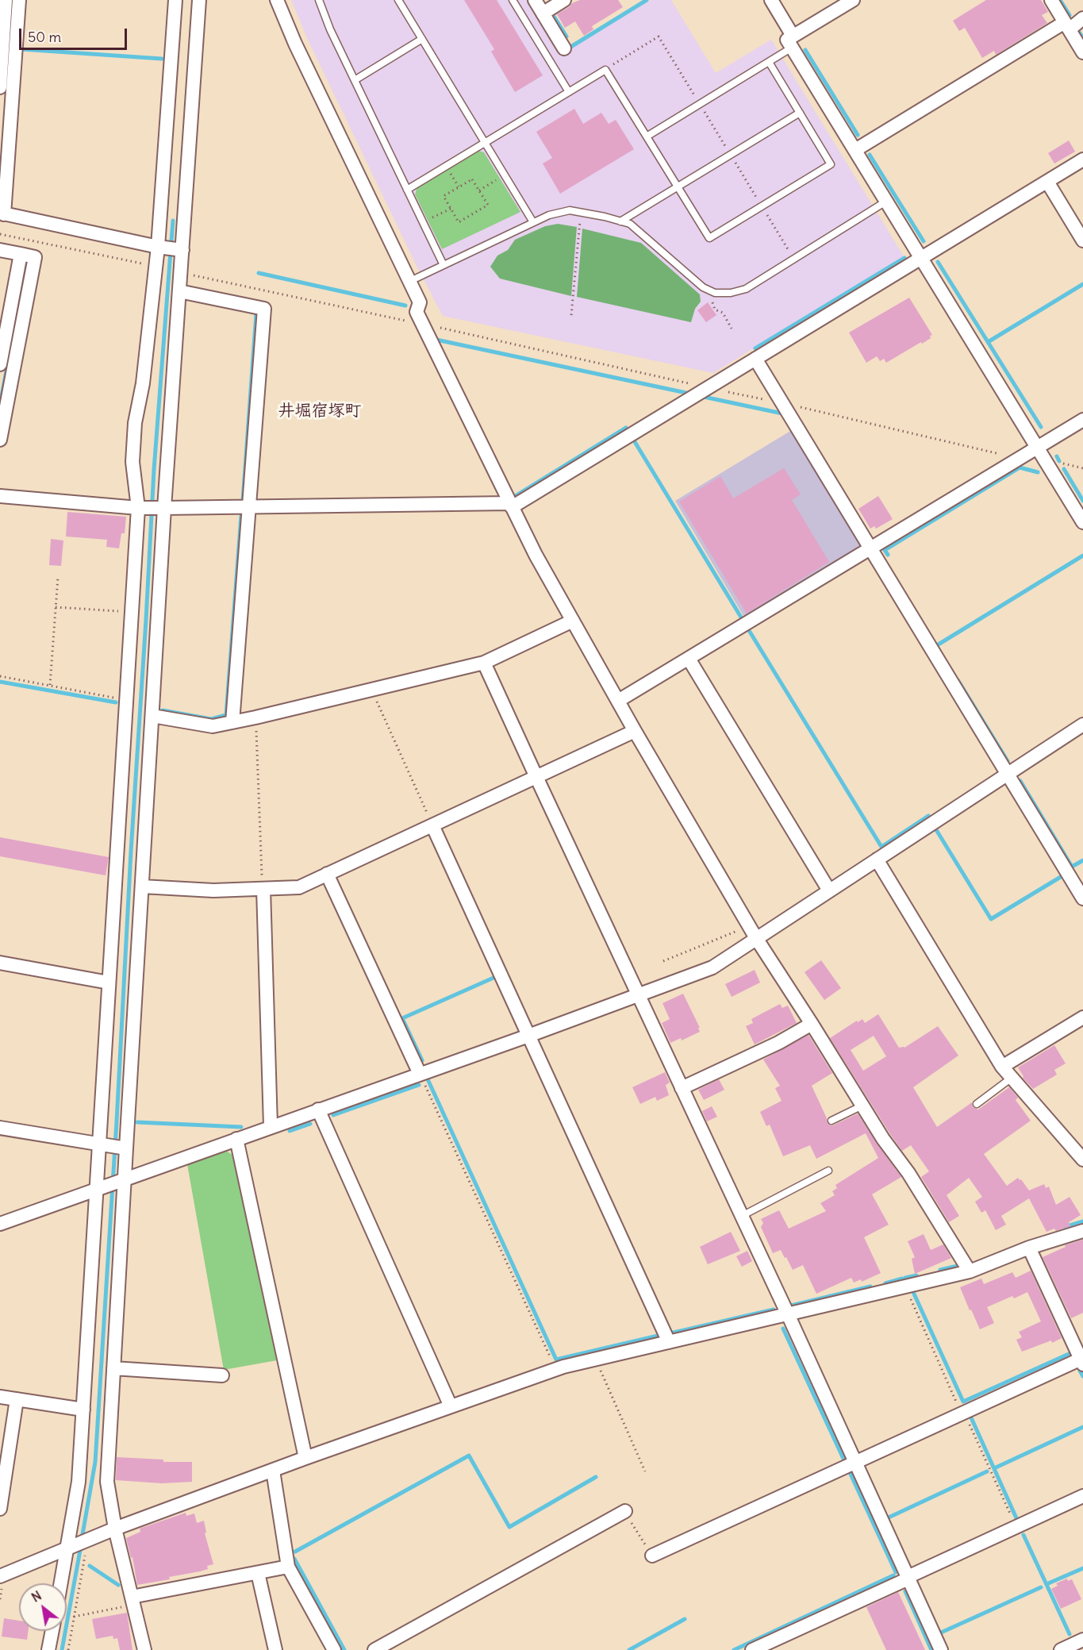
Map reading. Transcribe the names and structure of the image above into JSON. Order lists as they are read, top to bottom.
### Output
{
  "districts": ["井堀宿塚町"],
  "scale_bar": "50 m",
  "north": "top left"
}
